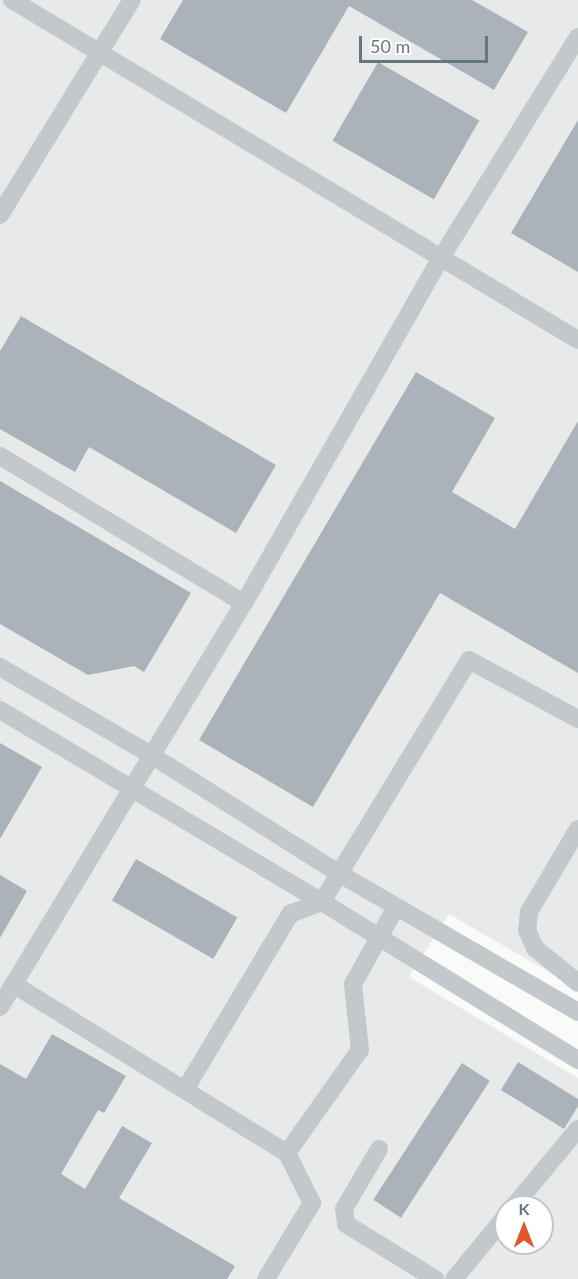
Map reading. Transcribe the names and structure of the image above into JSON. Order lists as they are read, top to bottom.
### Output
{
  "scale_bar": "50 m",
  "north": "top"
}
